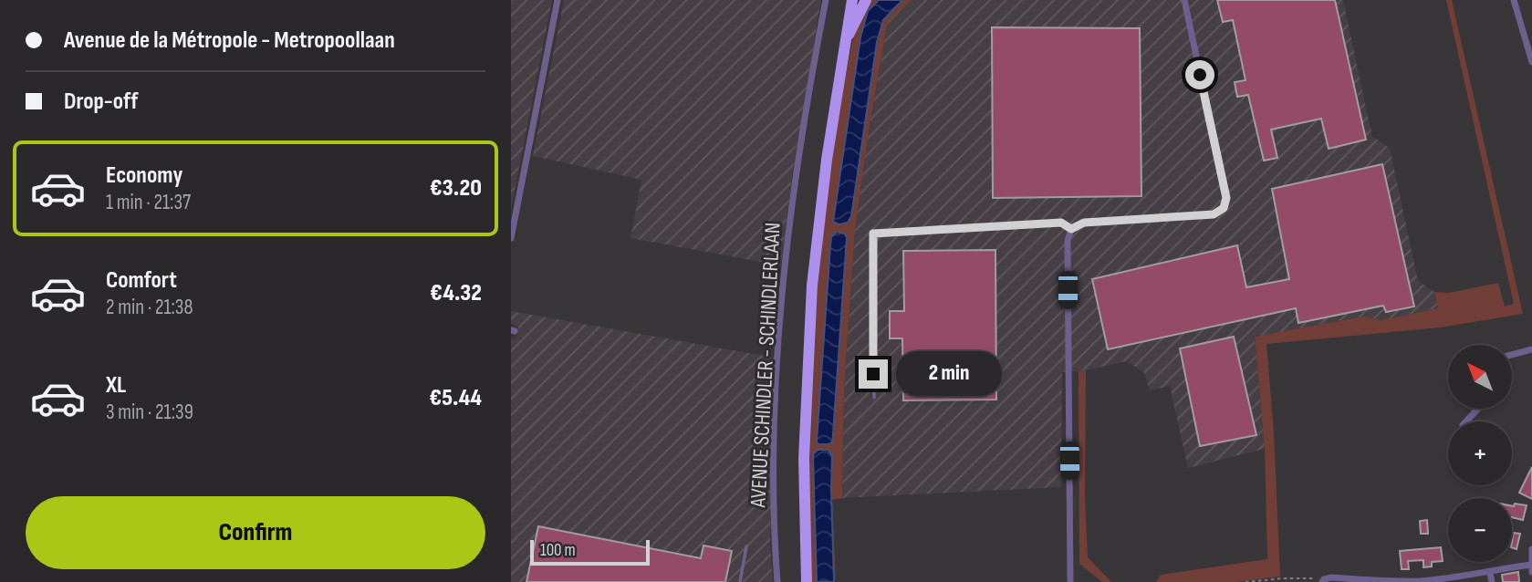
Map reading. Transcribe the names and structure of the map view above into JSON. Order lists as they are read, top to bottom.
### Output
{
  "streets": {
    "street": ["AVENUE SCHINDLER - SCHINDLERLAAN"]
  },
  "scale_bar": "100 m",
  "north": "top left",
  "page": {
    "banner": ["Avenue de la Métropole - Metropoollaan", "Drop-off"],
    "list": [
      {
        "name": "Economy",
        "note": "1 min · 21:37",
        "value": "€3.20"
      },
      {
        "name": "Comfort",
        "note": "2 min · 21:38",
        "value": "€4.32"
      },
      {
        "name": "XL",
        "note": "3 min · 21:39",
        "value": "€5.44"
      }
    ],
    "map_buttons": ["+", "−"],
    "bubble": "2 min",
    "buttons": "Confirm",
    "scale": "100 m"
  }
}
